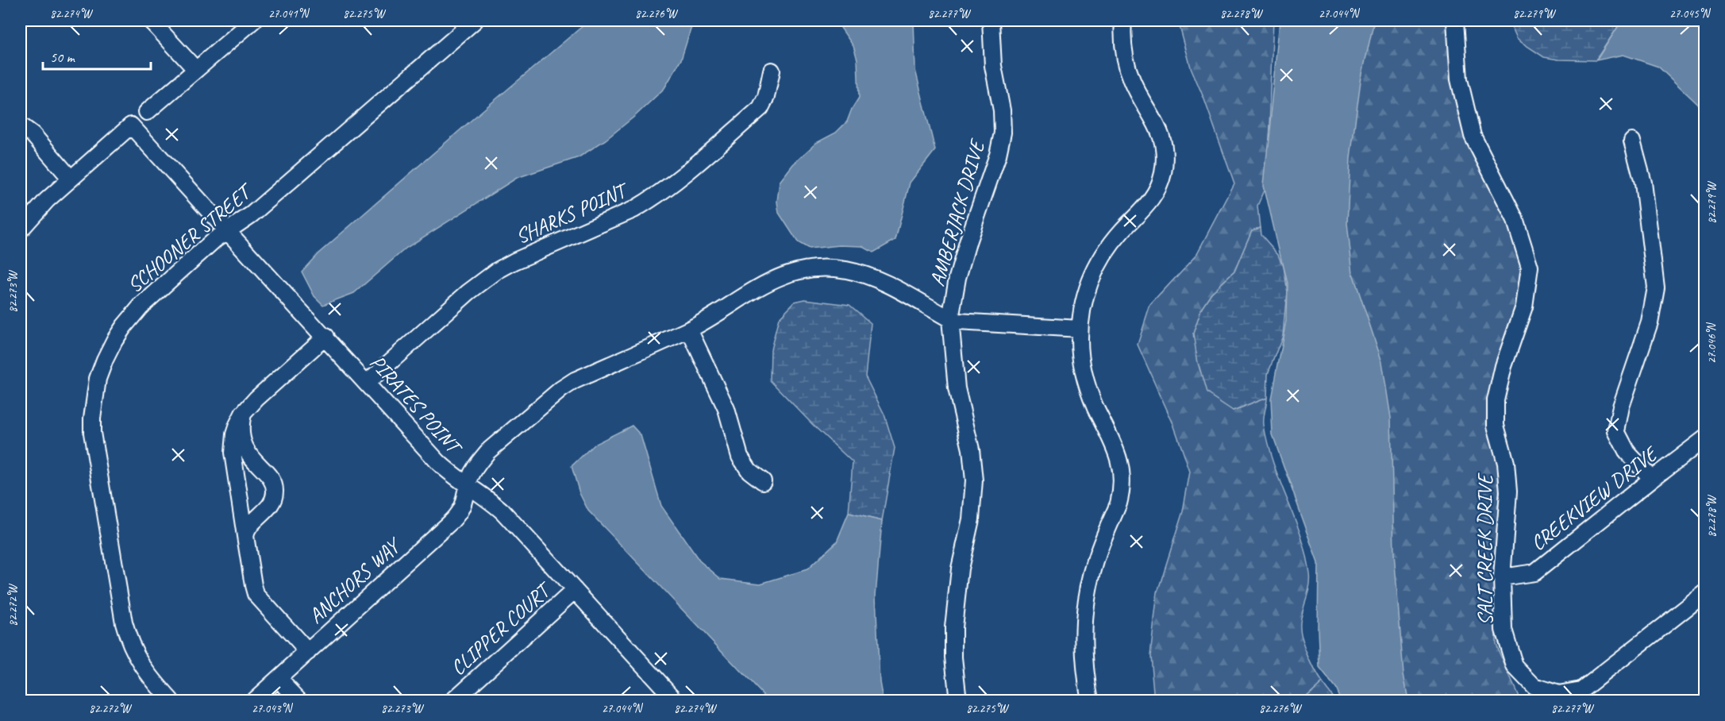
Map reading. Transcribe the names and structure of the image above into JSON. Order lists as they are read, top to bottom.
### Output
{
  "streets": {
    "street": [
      "SHARKS POINT",
      "AMBERJACK DRIVE",
      "SCHOONER STREET",
      "PIRATES POINT",
      "CREEKVIEW DRIVE",
      "SALT CREEK DRIVE",
      "ANCHORS WAY",
      "CLIPPER COURT"
    ]
  },
  "crossings": [
    ["SHARKS POINT", "PIRATES POINT"],
    ["AMBERJACK DRIVE", "ANCHORS WAY"],
    ["SCHOONER STREET", "PIRATES POINT"],
    ["PIRATES POINT", "ANCHORS WAY"],
    ["PIRATES POINT", "CLIPPER COURT"],
    ["CREEKVIEW DRIVE", "SALT CREEK DRIVE"]
  ],
  "scale_bar": "50 m",
  "coordinates": [
    "82.274°W",
    "27.041°N",
    "82.275°W",
    "82.276°W",
    "82.277°W",
    "82.278°W",
    "27.044°N",
    "82.279°W",
    "27.045°N",
    "82.273°W",
    "27.046°N",
    "82.272°W",
    "27.043°N"
  ]
}
